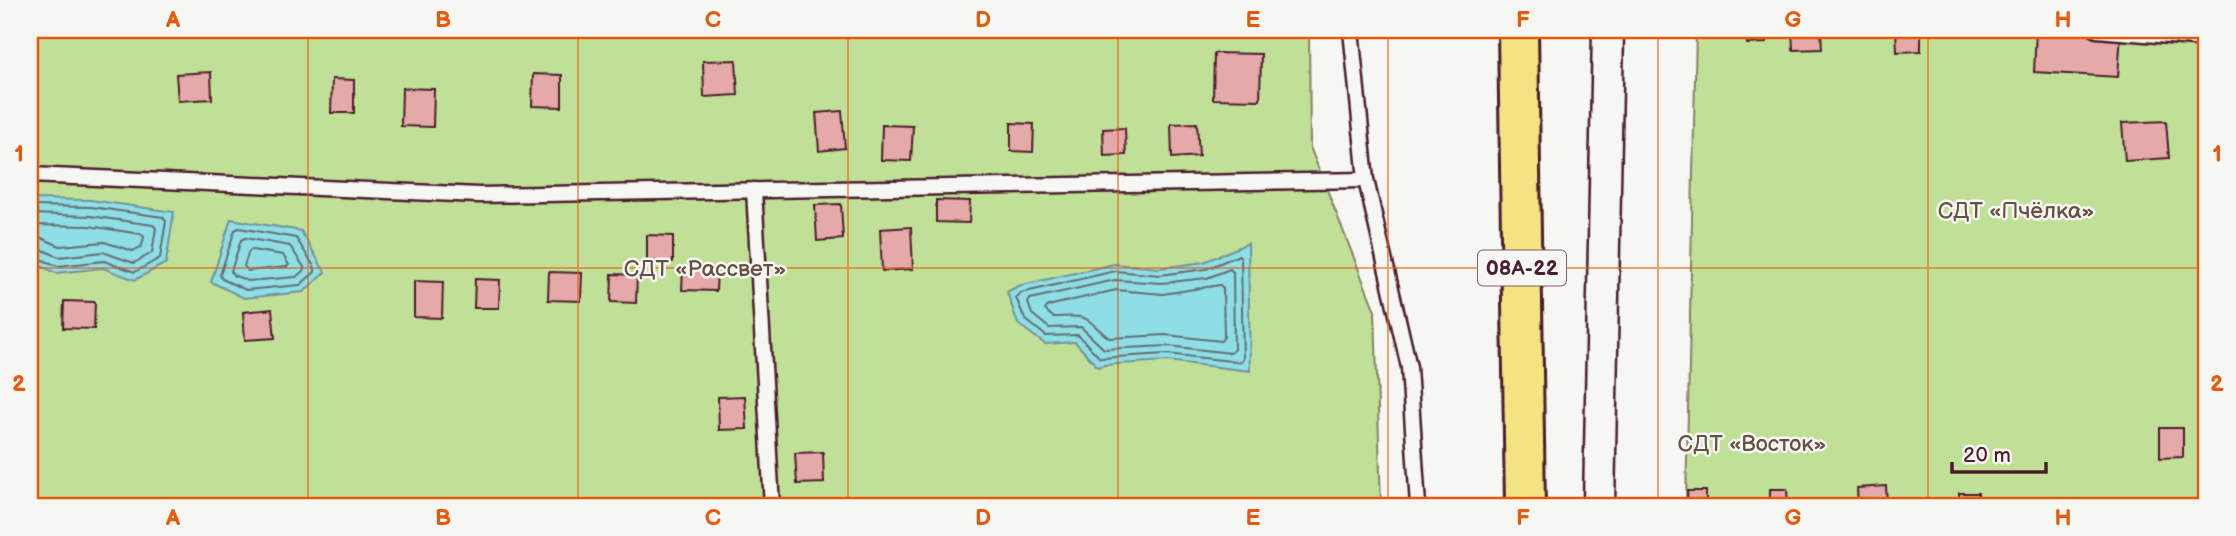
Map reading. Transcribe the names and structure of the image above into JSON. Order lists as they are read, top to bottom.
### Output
{
  "streets": {
    "highway": ["08А-22"]
  },
  "parks": ["СДТ «Пчёлка»", "СДТ «Рассвет»", "СДТ «Восток»"],
  "scale_bar": "20 m",
  "grid": {
    "columns": [
      "A",
      "B",
      "C",
      "D",
      "E",
      "F",
      "G",
      "H"
    ],
    "rows": ["1", "2"]
  }
}
